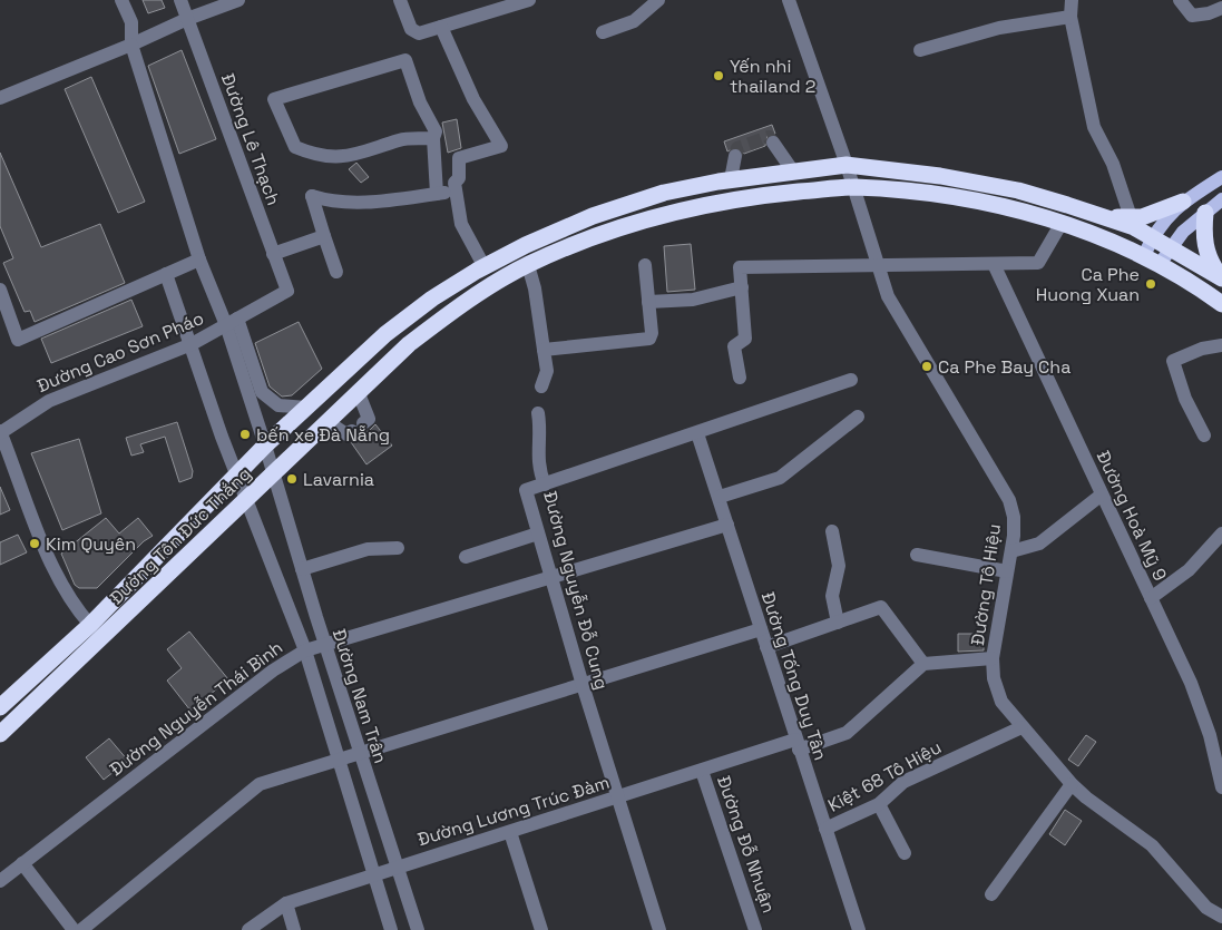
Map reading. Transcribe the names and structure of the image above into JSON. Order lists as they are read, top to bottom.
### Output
{
  "streets": {
    "highway": ["Đường Tôn Đức Thắng"],
    "street": [
      "Đường Lê Thạch",
      "Đường Cao Sơn Pháo",
      "Đường Hoà Mỹ 9",
      "Đường Tô Hiệu",
      "Đường Nguyễn Đỗ Cung",
      "Đường Tống Duy Tân",
      "Đường Nam Trân",
      "Đường Nguyễn Thái Bình",
      "Kiệt 68 Tô Hiệu",
      "Đường Lương Trúc Đàm",
      "Đường Đỗ Nhuận"
    ]
  },
  "crossings": [
    ["Đường Lê Thạch", "Đường Cao Sơn Pháo"],
    ["Đường Tôn Đức Thắng", "Đường Tô Hiệu"],
    ["Đường Tôn Đức Thắng", "Đường Nam Trân"],
    ["Đường Tô Hiệu", "Kiệt 68 Tô Hiệu"],
    ["Đường Nguyễn Đỗ Cung", "Đường Tống Duy Tân"],
    ["Đường Nguyễn Đỗ Cung", "Đường Nguyễn Thái Bình"],
    ["Đường Nguyễn Đỗ Cung", "Đường Lương Trúc Đàm"],
    ["Đường Tống Duy Tân", "Đường Nguyễn Thái Bình"],
    ["Đường Tống Duy Tân", "Kiệt 68 Tô Hiệu"],
    ["Đường Tống Duy Tân", "Đường Lương Trúc Đàm"],
    ["Đường Nam Trân", "Đường Nguyễn Thái Bình"],
    ["Đường Nam Trân", "Đường Lương Trúc Đàm"],
    ["Đường Lương Trúc Đàm", "Đường Đỗ Nhuận"]
  ],
  "places": [
    "Yến nhi thailand 2",
    "Ca Phe Huong Xuan",
    "Ca Phe Bay Cha",
    "bến xe Đà Nẵng",
    "Lavarnia",
    "Kim Quyên"
  ]
}
